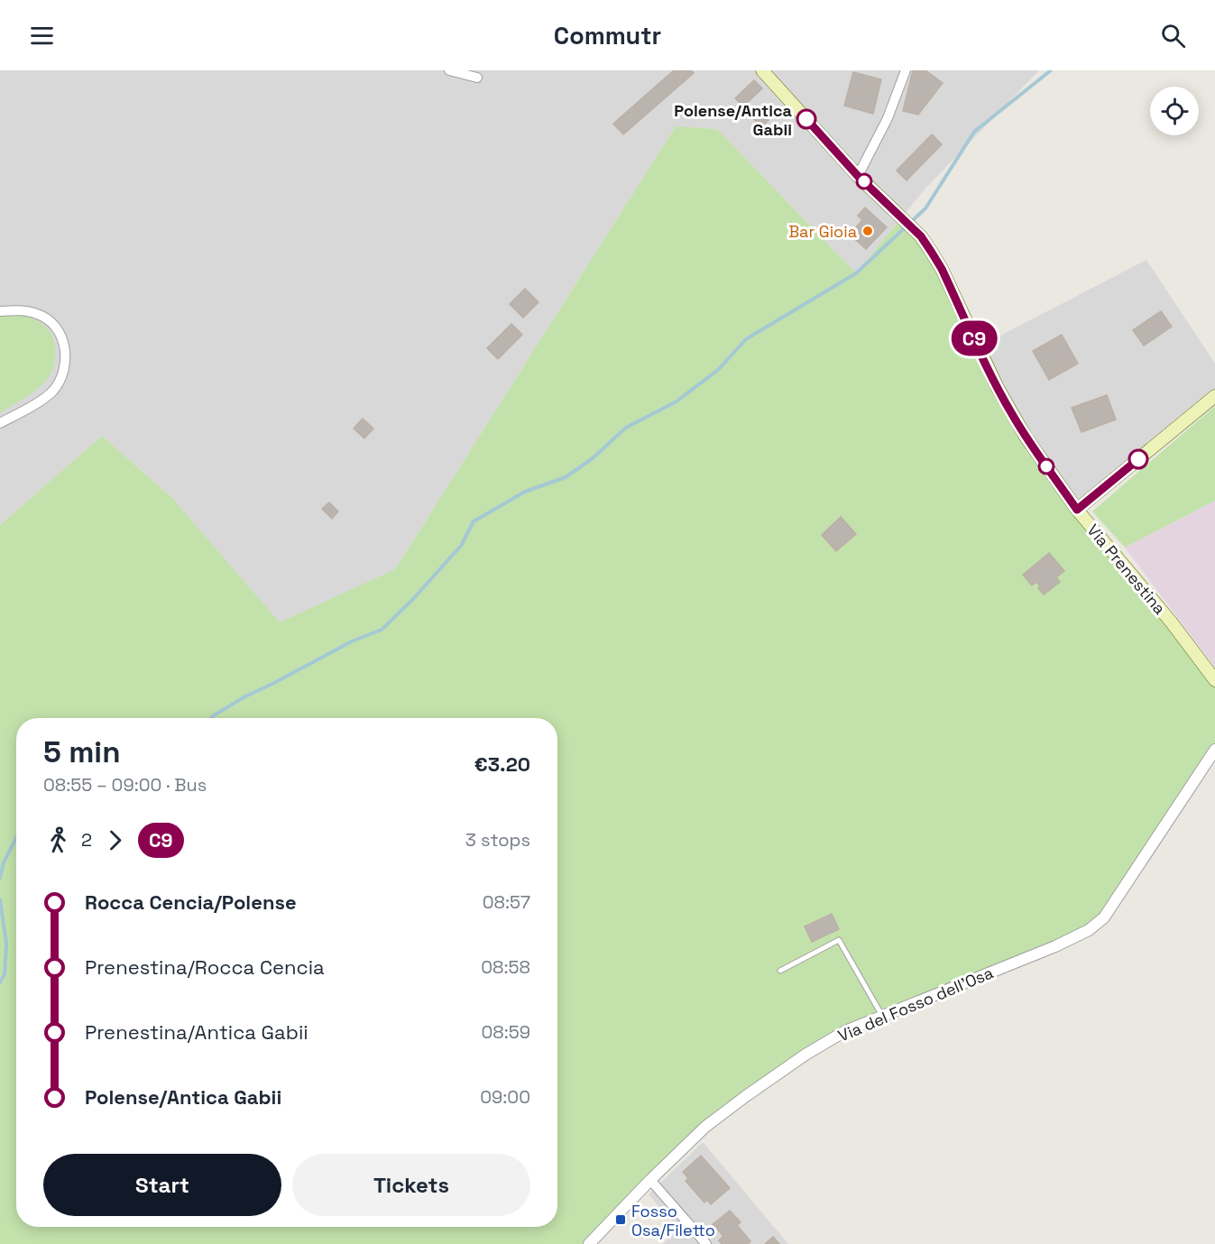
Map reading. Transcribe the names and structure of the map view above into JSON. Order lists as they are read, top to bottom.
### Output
{
  "streets": {
    "main road": ["Via Prenestina"],
    "street": ["Via del Fosso dell'Osa"]
  },
  "places": {
    "other": ["Polense/Antica Gabii", "Bar Gioia"],
    "transit": ["Fosso Osa/Filetto"]
  },
  "lines": ["bus line C9"],
  "page": {
    "header": "Commutr",
    "on_map": "C9",
    "heading": ["5 min", "08:55 – 09:00 · Bus", "€3.20"],
    "legs": ["2", "C9", "3 stops"],
    "list": [
      {
        "name": "Rocca Cencia/Polense",
        "value": "08:57"
      },
      {
        "name": "Prenestina/Rocca Cencia",
        "value": "08:58"
      },
      {
        "name": "Prenestina/Antica Gabii",
        "value": "08:59"
      },
      {
        "name": "Polense/Antica Gabii",
        "value": "09:00"
      }
    ],
    "buttons": ["Start", "Tickets"]
  }
}
